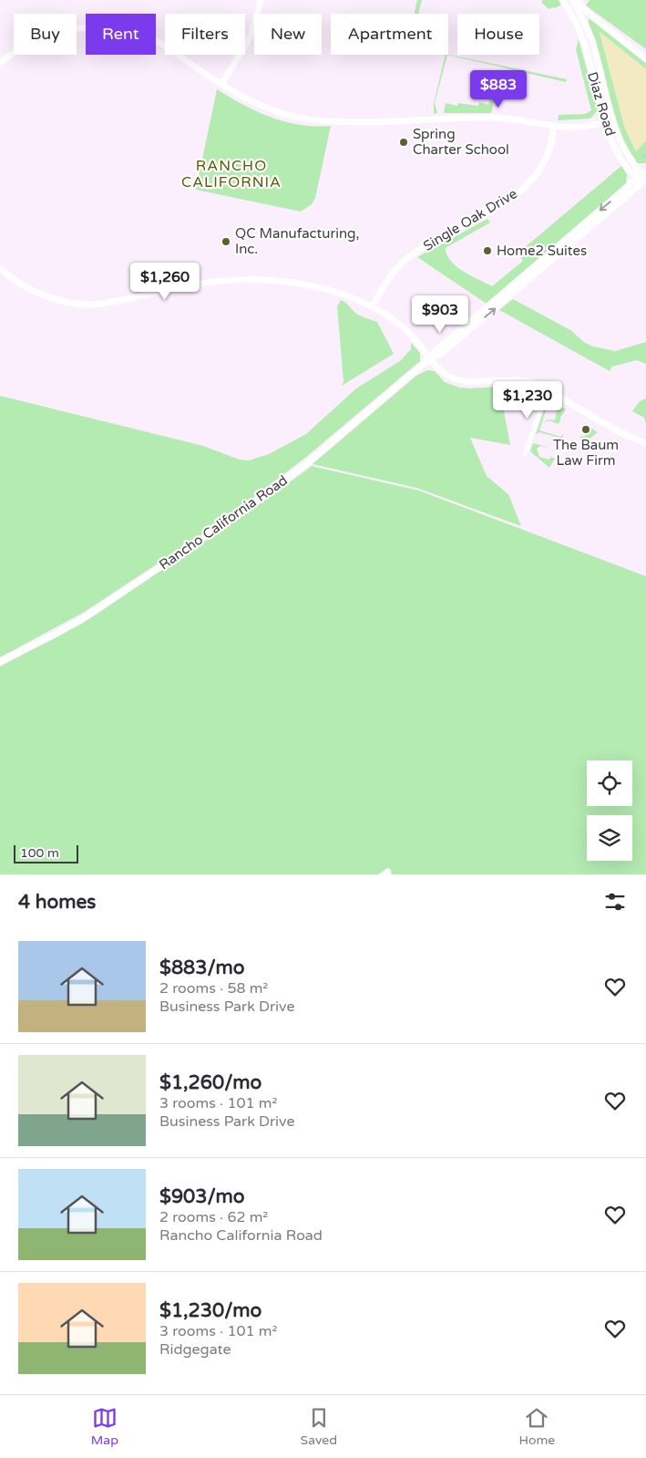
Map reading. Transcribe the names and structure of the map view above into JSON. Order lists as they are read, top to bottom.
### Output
{
  "streets": {
    "street": ["Diaz Road", "Single Oak Drive", "Rancho California Road"]
  },
  "crossings": [
    ["Diaz Road", "Rancho California Road"]
  ],
  "districts": ["RANCHO CALIFORNIA"],
  "places": [
    "Spring Charter School",
    "QC Manufacturing, Inc.",
    "Home2 Suites",
    "The Baum Law Firm"
  ],
  "scale_bar": "100 m",
  "page": {
    "chip": [
      "Buy",
      "Rent",
      "Filters",
      "New",
      "Apartment",
      "House"
    ],
    "price": [
      "$883",
      "$1,260",
      "$903",
      "$1,230"
    ],
    "scale": "100 m",
    "heading": "4 homes",
    "list": [
      {
        "name": "$883/mo",
        "note": "2 rooms · 58 m² · Business Park Drive"
      },
      {
        "name": "$1,260/mo",
        "note": "3 rooms · 101 m² · Business Park Drive"
      },
      {
        "name": "$903/mo",
        "note": "2 rooms · 62 m² · Rancho California Road"
      },
      {
        "name": "$1,230/mo",
        "note": "3 rooms · 101 m² · Ridgegate"
      }
    ],
    "tabs": ["Map", "Saved", "Home"]
  }
}
